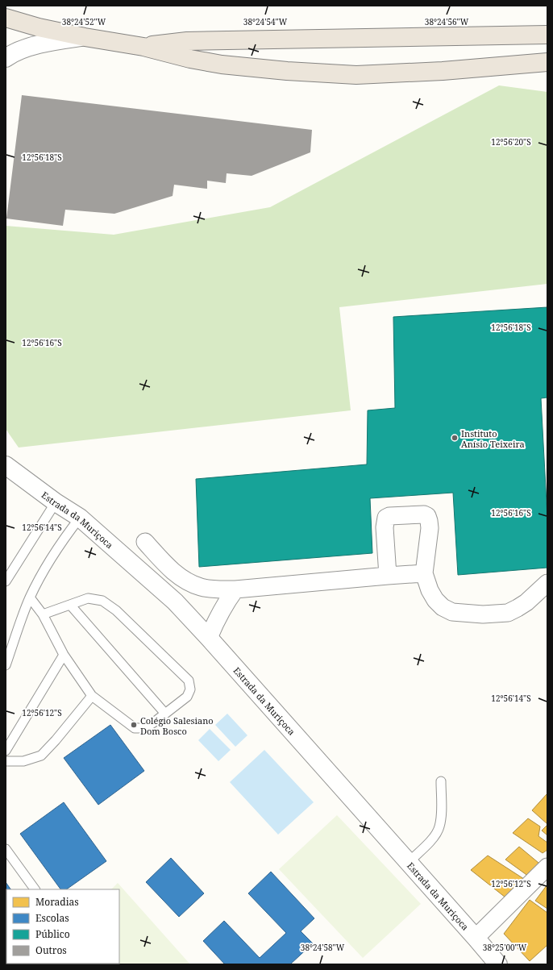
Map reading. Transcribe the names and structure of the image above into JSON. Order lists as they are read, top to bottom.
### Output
{
  "streets": {
    "street": ["Estrada da Muriçoca"]
  },
  "places": ["Instituto Anísio Teixeira", "Colégio Salesiano Dom Bosco"],
  "legend": [
    "Moradias",
    "Escolas",
    "Público",
    "Outros"
  ],
  "coordinates": [
    "38°24'52\"W",
    "38°24'54\"W",
    "38°24'56\"W",
    "12°56'20\"S",
    "12°56'18\"S",
    "12°56'16\"S",
    "12°56'14\"S",
    "12°56'12\"S",
    "38°24'58\"W",
    "38°25'00\"W"
  ]
}
